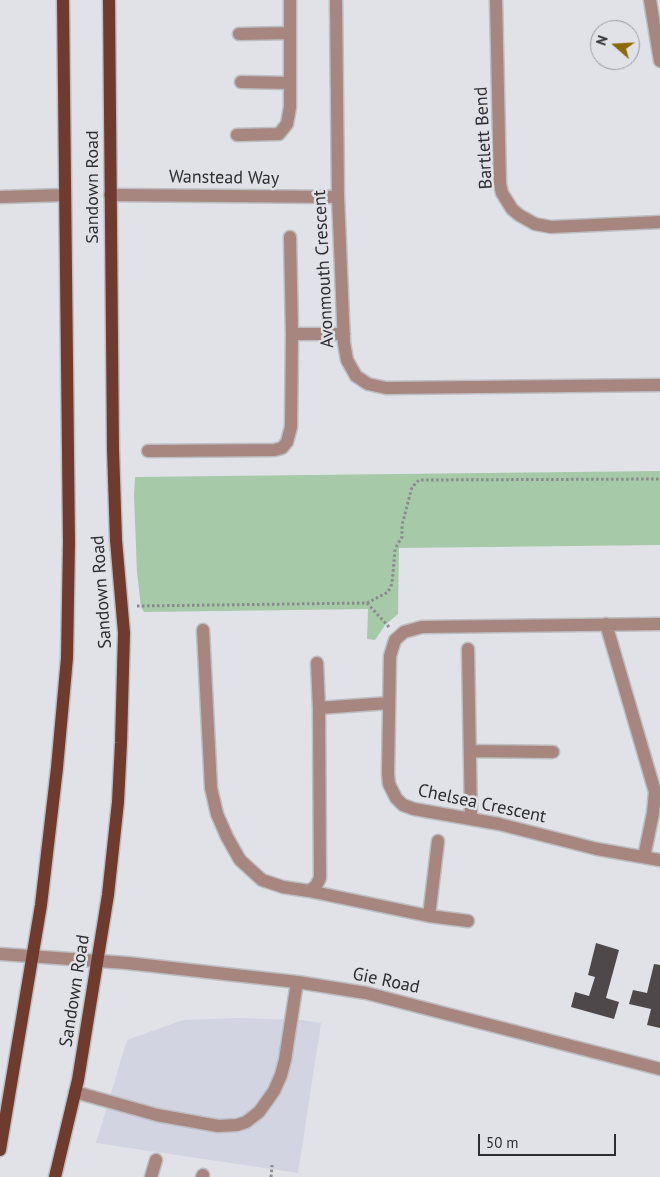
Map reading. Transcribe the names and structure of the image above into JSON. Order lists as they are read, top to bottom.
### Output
{
  "streets": {
    "main road": ["Sandown Road"],
    "street": [
      "Bartlett Bend",
      "Wanstead Way",
      "Avonmouth Crescent",
      "Chelsea Crescent",
      "Gie Road"
    ]
  },
  "crossings": [
    ["Wanstead Way", "Sandown Road"],
    ["Wanstead Way", "Avonmouth Crescent"],
    ["Sandown Road", "Gie Road"]
  ],
  "scale_bar": "50 m",
  "north": "left"
}
